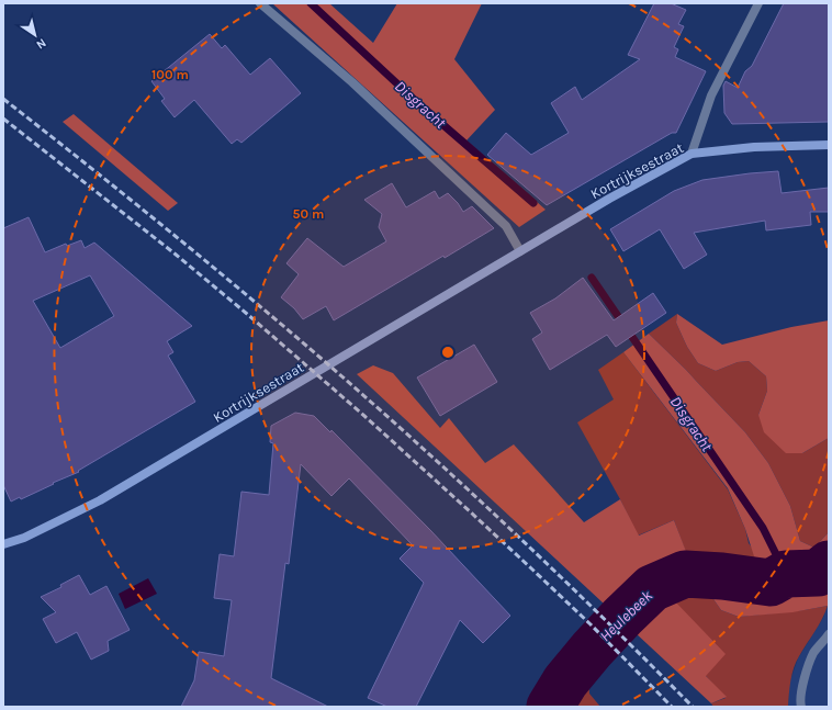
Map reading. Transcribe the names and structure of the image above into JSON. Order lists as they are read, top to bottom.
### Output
{
  "streets": {
    "street": ["Kortrijksestraat"]
  },
  "water": ["Disgracht", "Heulebeek"],
  "north": "bottom right",
  "rings": ["100 m", "50 m"]
}
